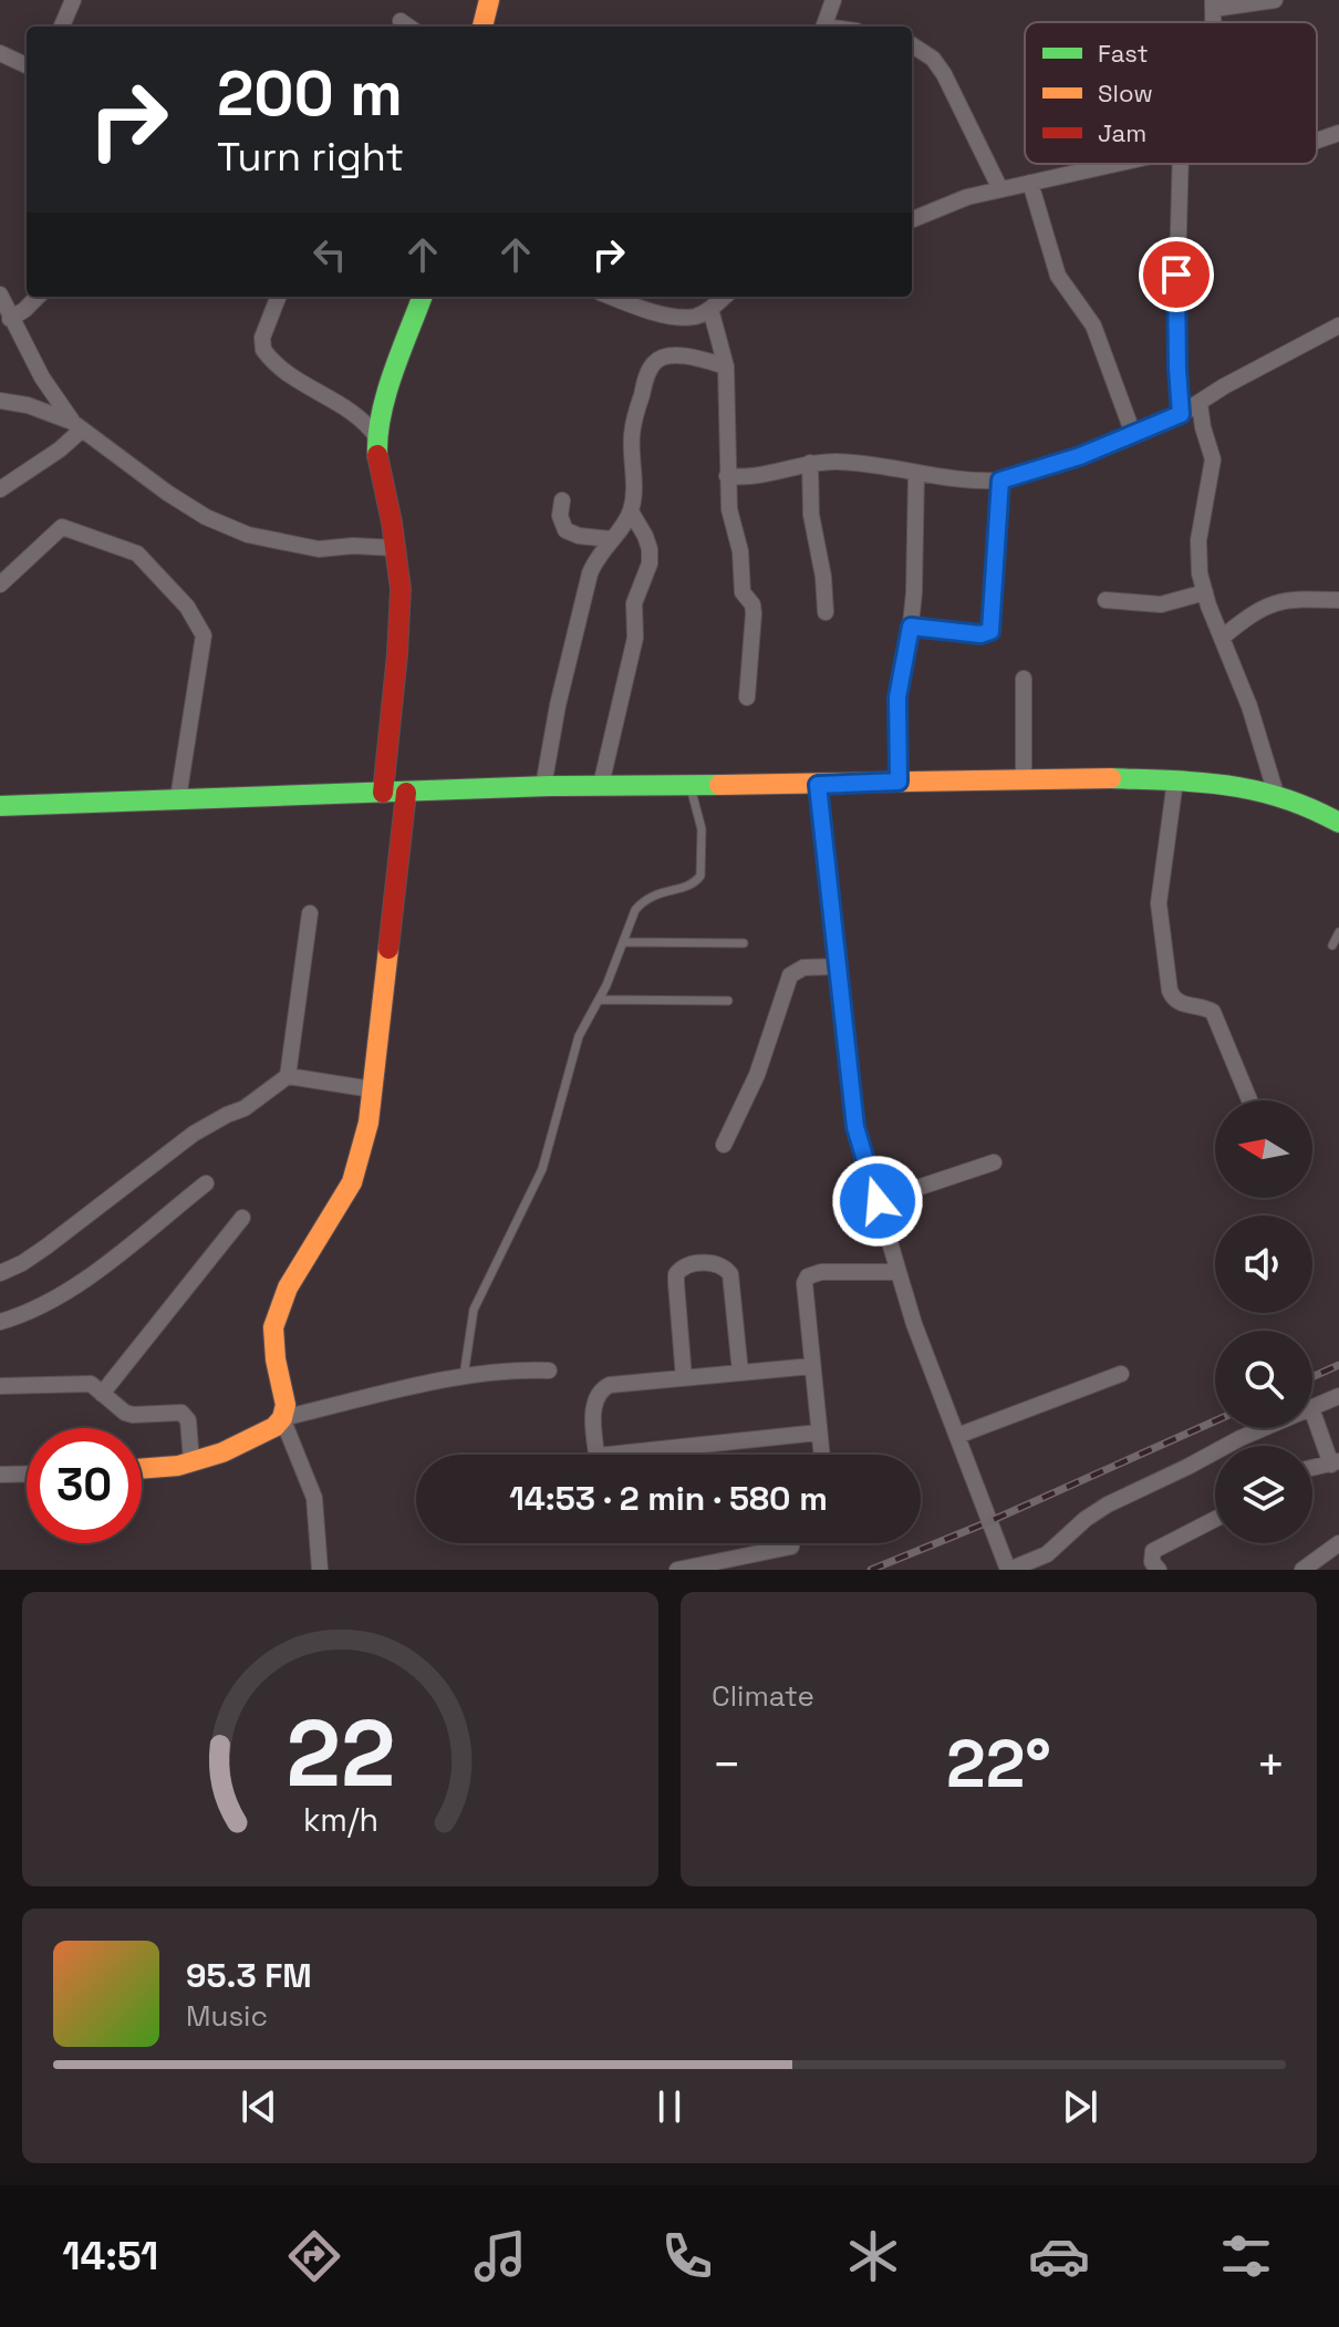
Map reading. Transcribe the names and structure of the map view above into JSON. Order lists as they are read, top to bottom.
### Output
{
  "legend": ["Fast", "Slow", "Jam"],
  "north": "left",
  "page": {
    "turn": ["200 m", "Turn right"],
    "limit": "30",
    "trip": "14:53 · 2 min · 580 m",
    "tile": "Climate",
    "heat": ["−", "22°", "+"],
    "song": ["95.3 FM", "Music"],
    "tabs": "14:51",
    "gauge": ["22", "km/h"]
  }
}
